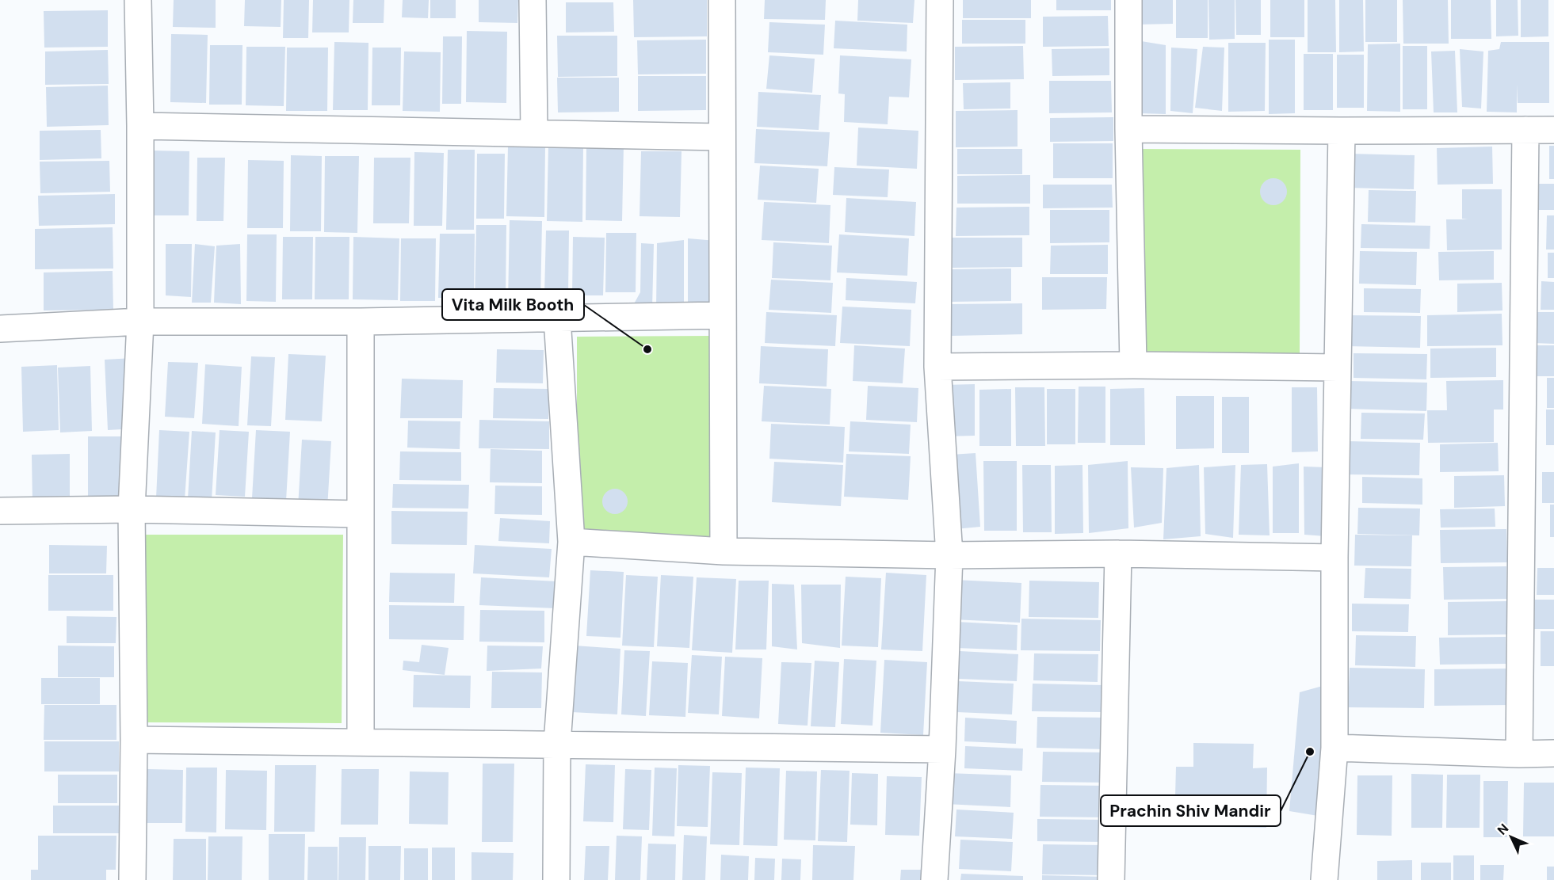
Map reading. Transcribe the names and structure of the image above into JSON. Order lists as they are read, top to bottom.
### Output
{
  "places": ["Vita Milk Booth", "Prachin Shiv Mandir"],
  "north": "top left"
}
